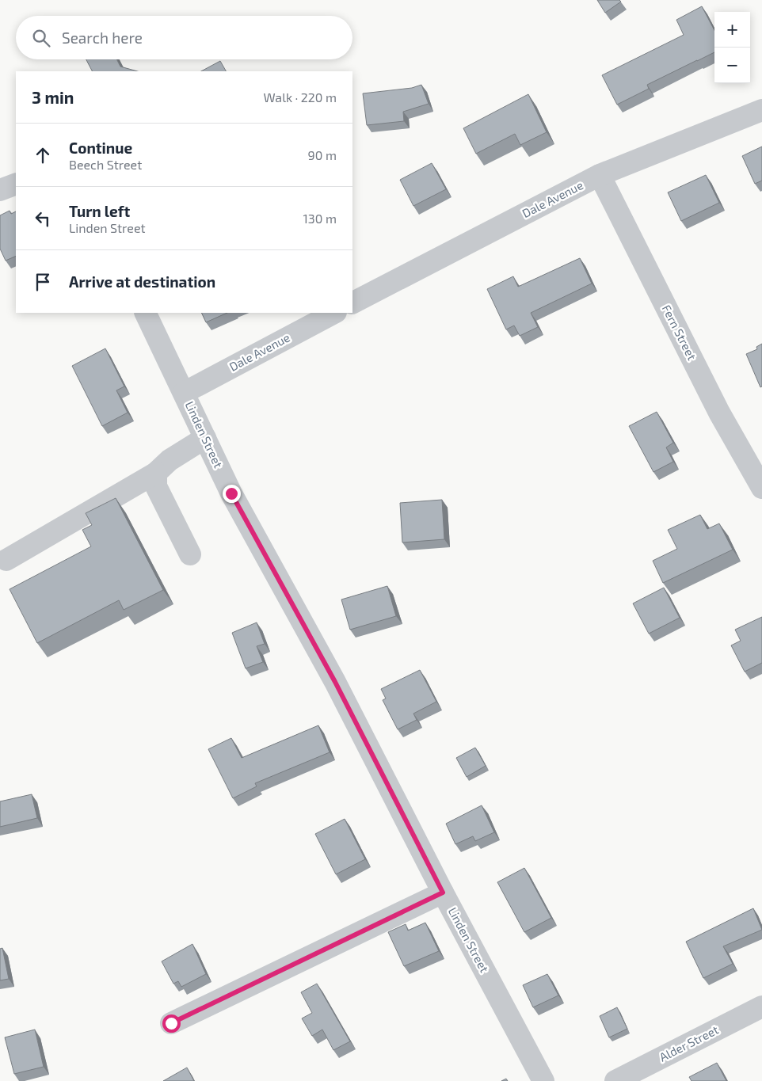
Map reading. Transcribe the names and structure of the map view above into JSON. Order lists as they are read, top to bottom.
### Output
{
  "streets": {
    "street": [
      "Dale Avenue",
      "Fern Street",
      "Linden Street",
      "Alder Street"
    ]
  },
  "crossings": [
    ["Dale Avenue", "Fern Street"],
    ["Dale Avenue", "Linden Street"]
  ],
  "page": {
    "map_buttons": ["+", "−"],
    "search": "Search here",
    "heading": ["3 min", "Walk · 220 m"],
    "list": [
      ["Continue", "Beech Street", "90 m"],
      ["Turn left", "Linden Street", "130 m"],
      "Arrive at destination"
    ]
  }
}
